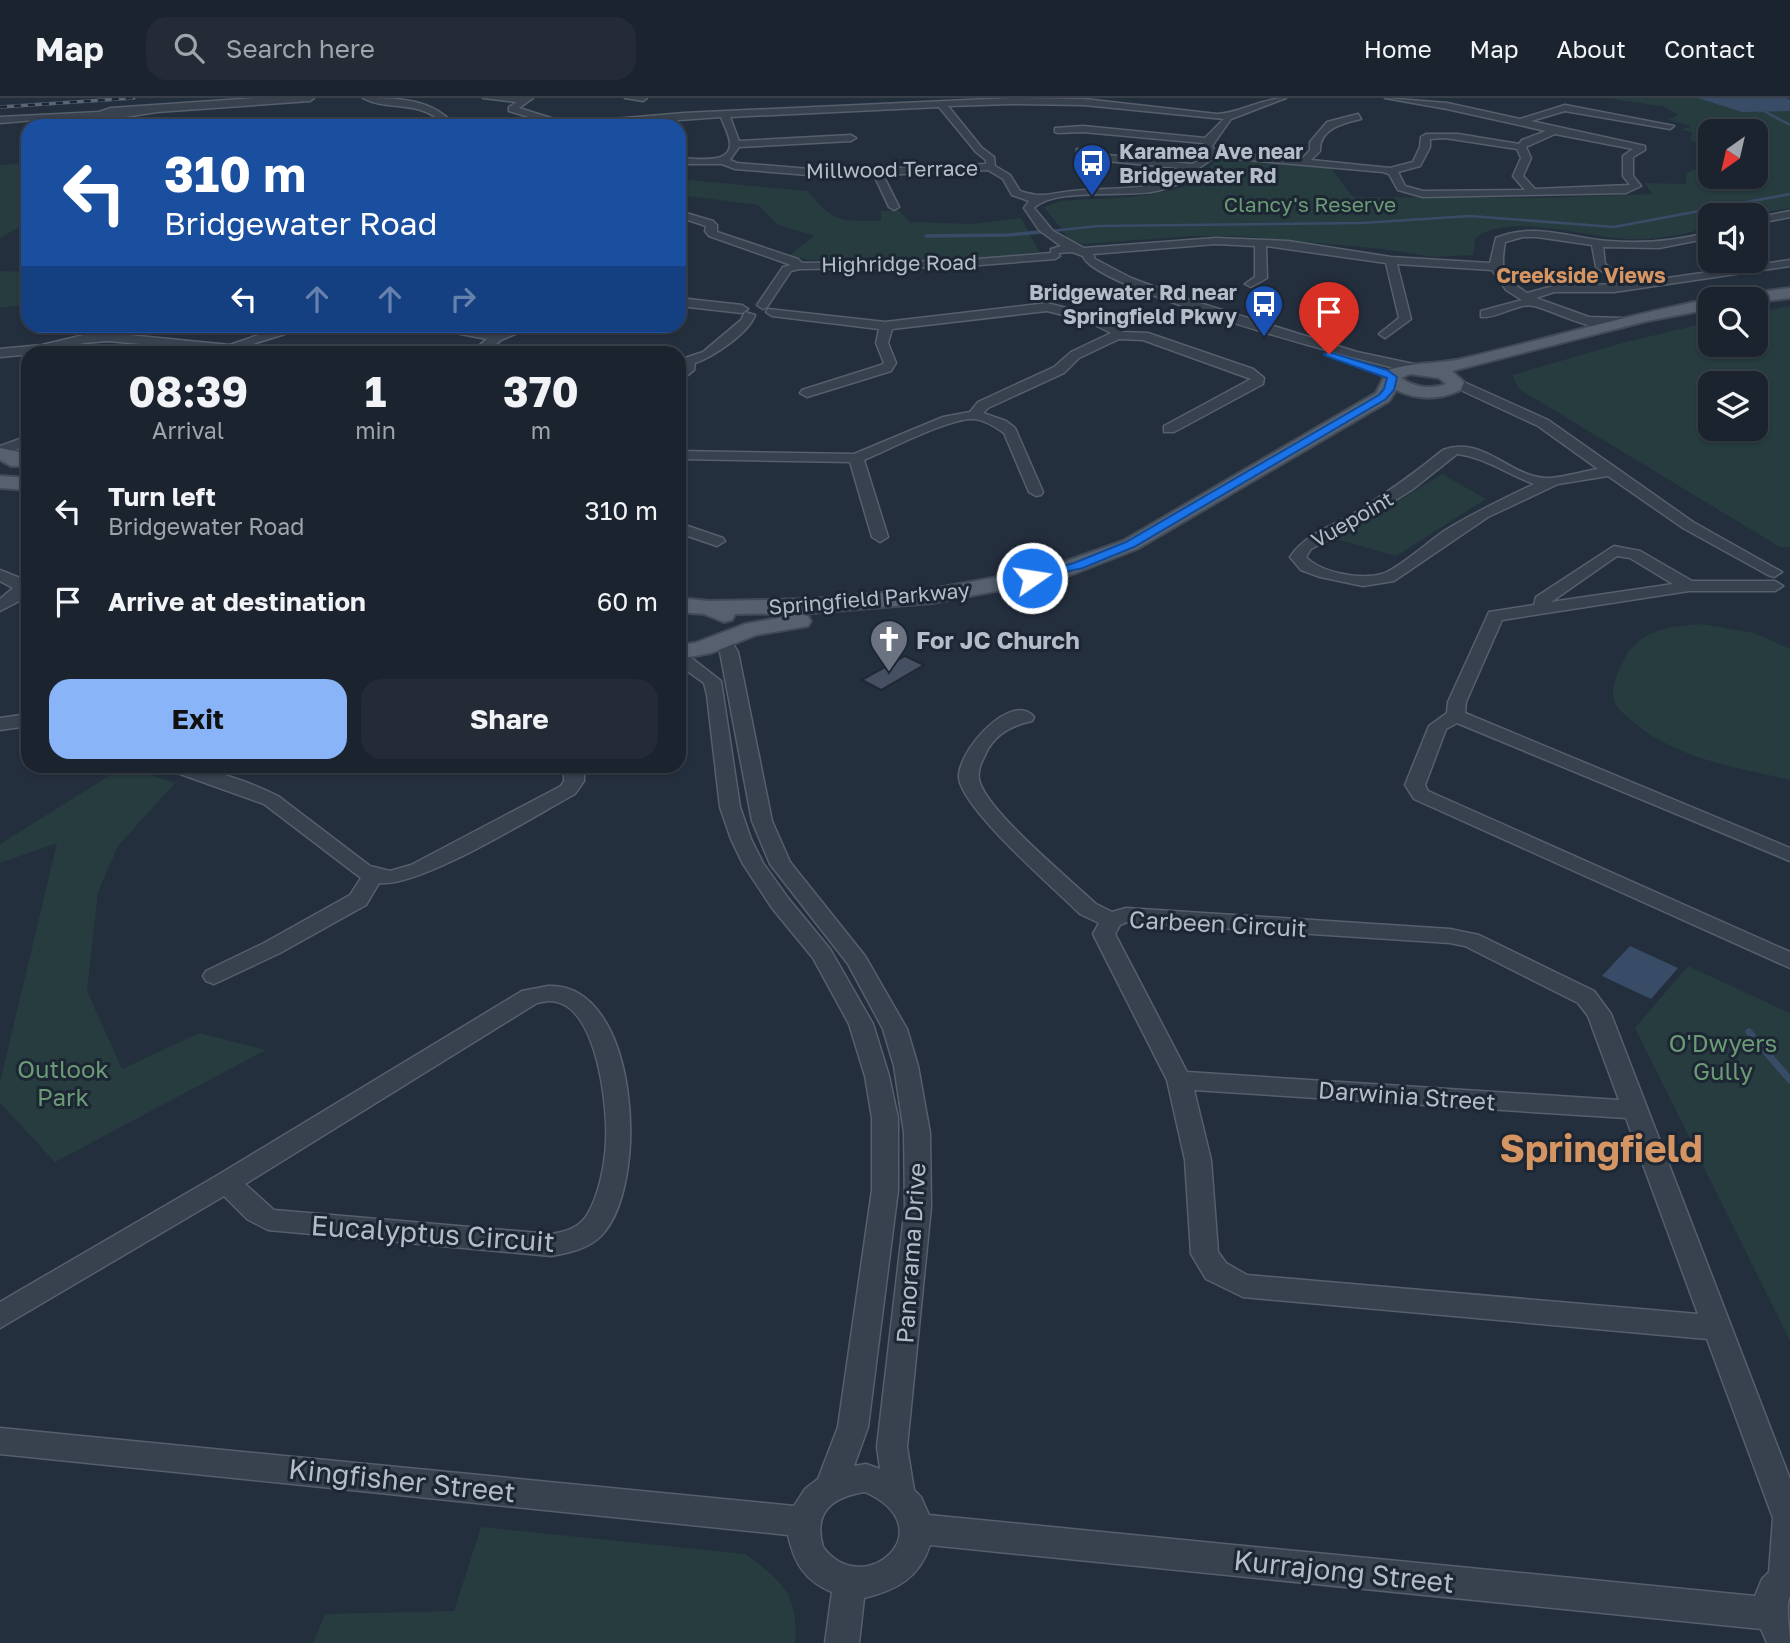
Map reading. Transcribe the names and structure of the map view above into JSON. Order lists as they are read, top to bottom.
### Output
{
  "streets": {
    "main road": ["Springfield Parkway"],
    "street": [
      "Millwood Terrace",
      "Highridge Road",
      "Vuepoint",
      "Carbeen Circuit",
      "Darwinia Street",
      "Eucalyptus Circuit",
      "Panorama Drive",
      "Kingfisher Street",
      "Kurrajong Street"
    ]
  },
  "crossings": [
    ["Carbeen Circuit", "Darwinia Street"],
    ["Panorama Drive", "Kingfisher Street"],
    ["Panorama Drive", "Kurrajong Street"],
    ["Kingfisher Street", "Kurrajong Street"]
  ],
  "districts": ["Creekside Views", "Springfield"],
  "parks": ["Clancy's Reserve", "O'Dwyers Gully", "Outlook Park"],
  "places": {
    "bus stop": ["Karamea Ave near Bridgewater Rd", "Bridgewater Rd near Springfield Pkwy"],
    "church": ["For JC Church"]
  },
  "north": "bottom left",
  "page": {
    "header": "Map",
    "search": "Search here",
    "nav": [
      "Home",
      "Map",
      "About",
      "Contact"
    ],
    "turn": ["310 m", "Bridgewater Road"],
    "eta": [
      "08:39",
      "Arrival",
      "1",
      "min",
      "370",
      "m"
    ],
    "list": [
      {
        "name": "Turn left",
        "note": "Bridgewater Road",
        "value": "310 m"
      },
      {
        "name": "Arrive at destination",
        "value": "60 m"
      }
    ],
    "buttons": ["Exit", "Share"]
  }
}
